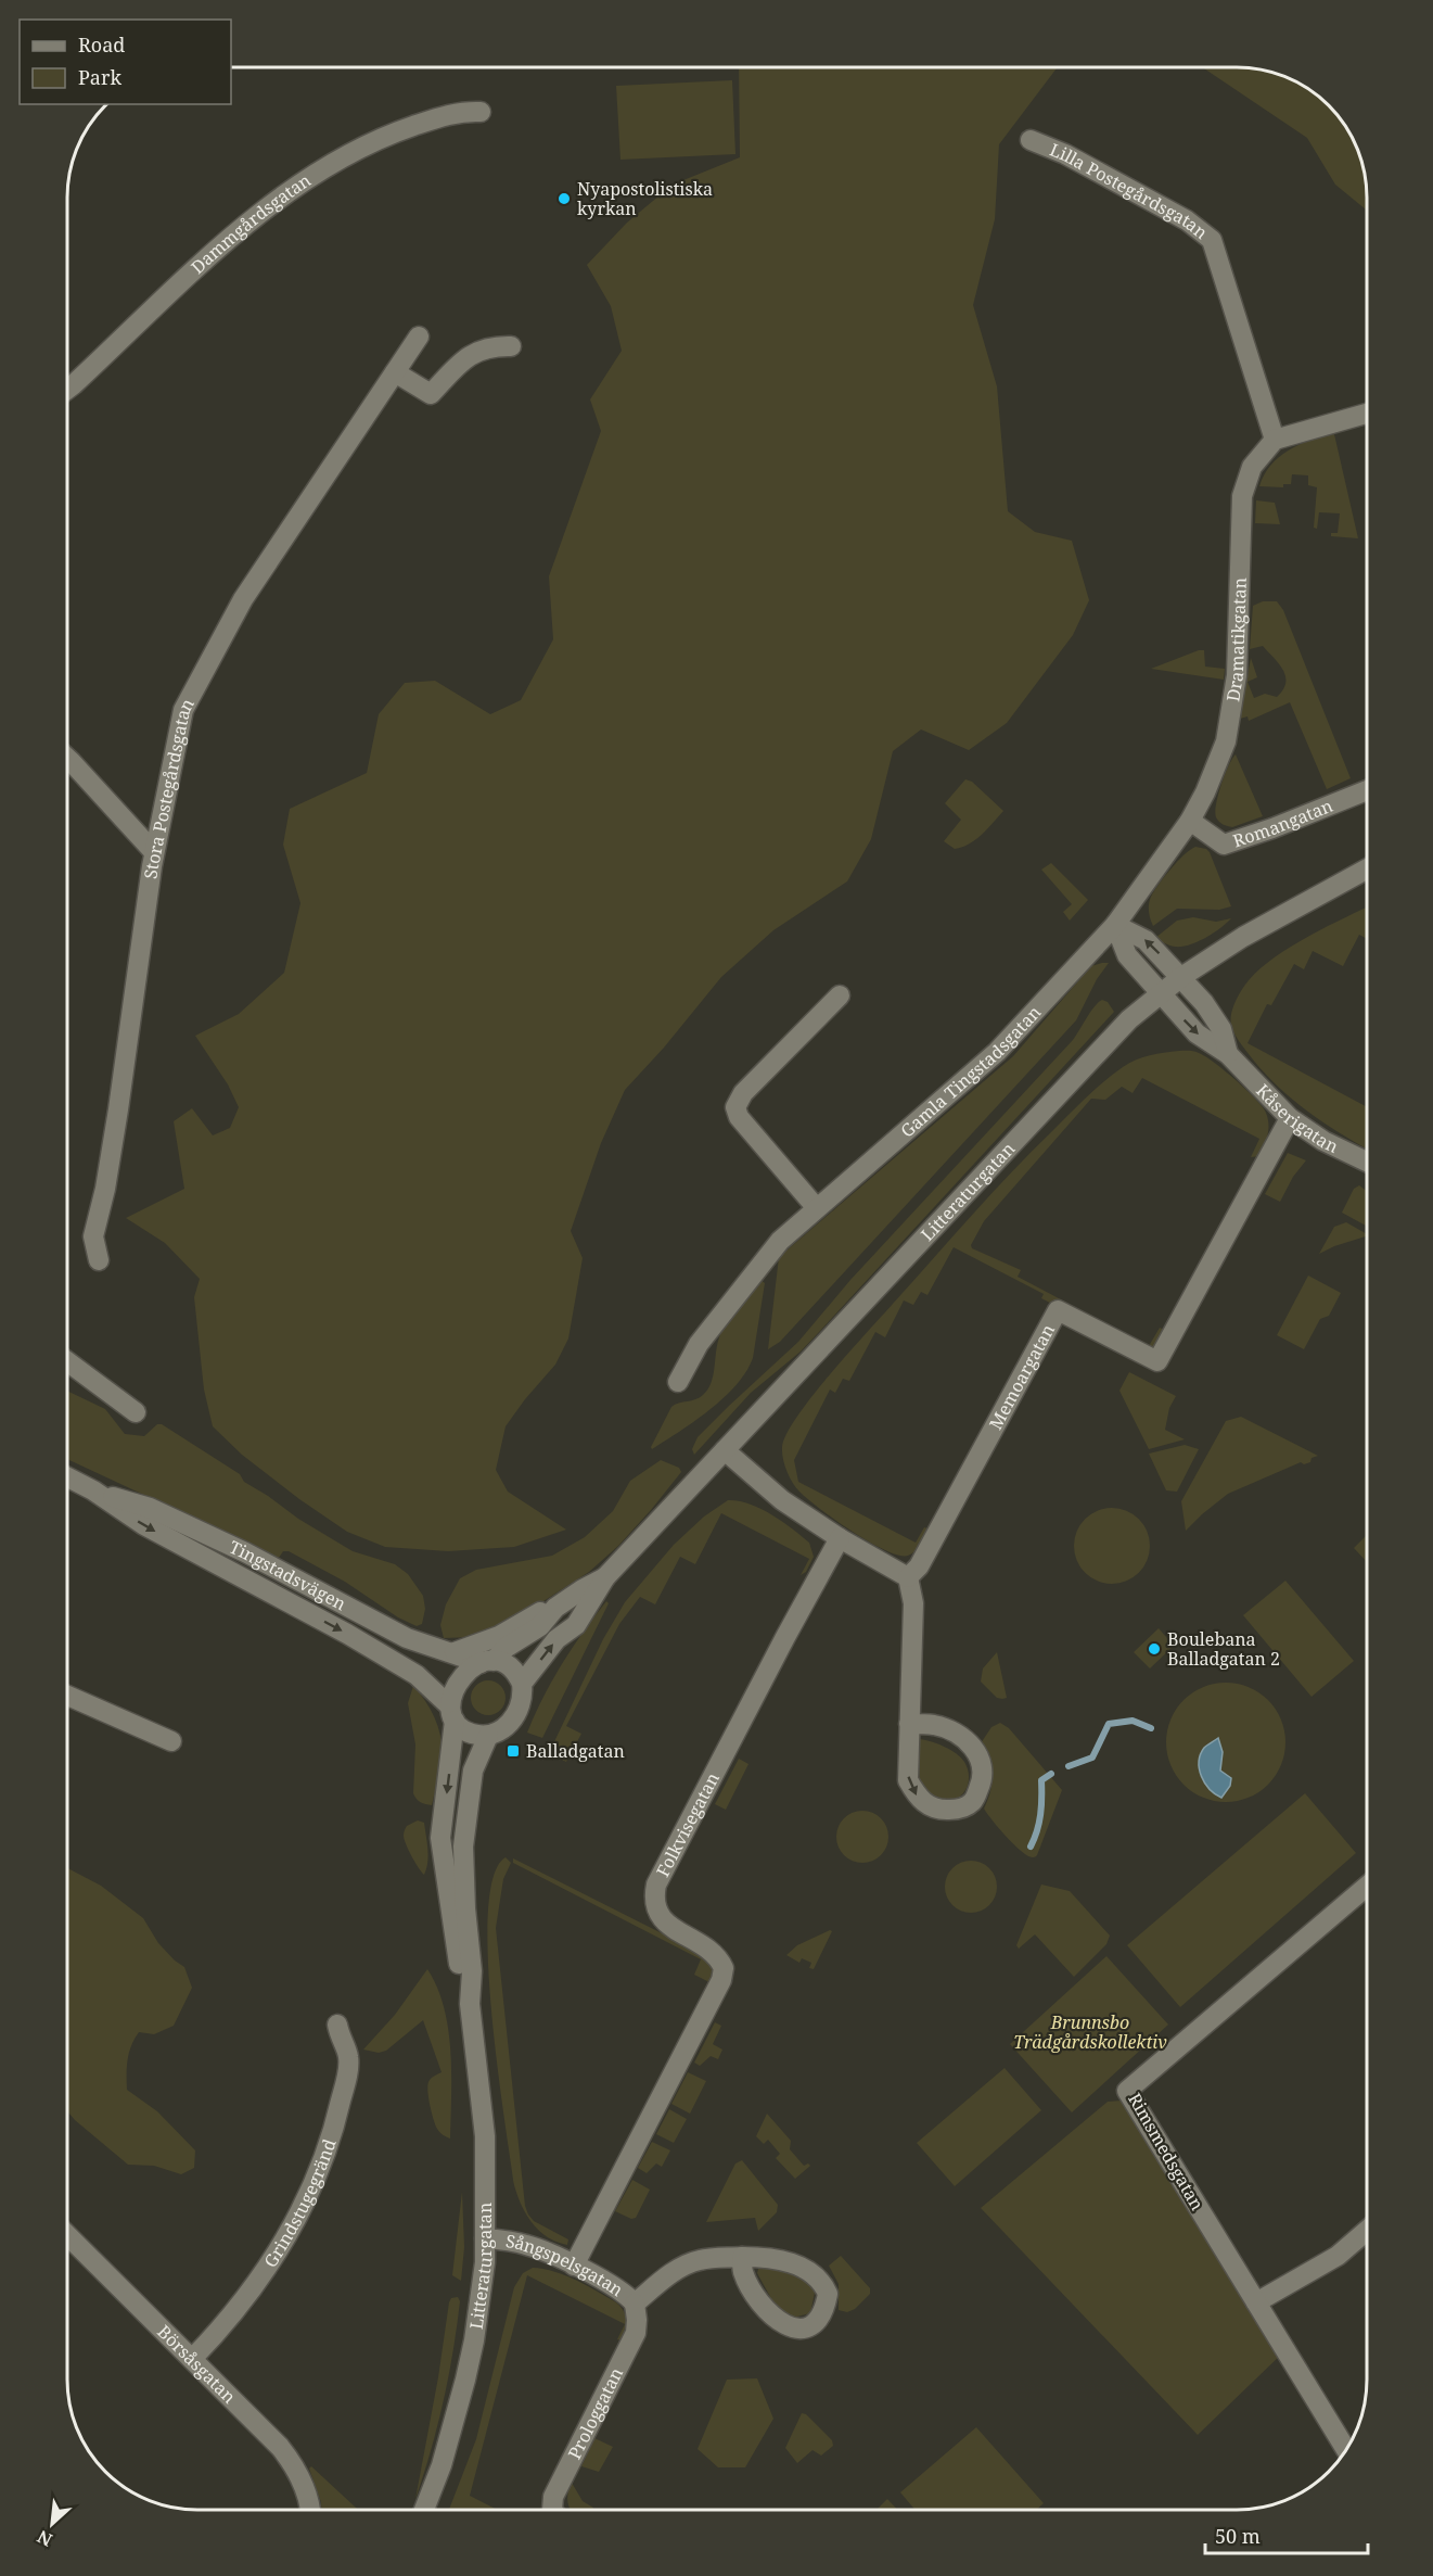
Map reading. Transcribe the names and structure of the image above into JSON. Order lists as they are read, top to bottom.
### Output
{
  "streets": {
    "street": [
      "Lilla Postegårdsgatan",
      "Dammgårdsgatan",
      "Dramatikgatan",
      "Stora Postegårdsgatan",
      "Romangatan",
      "Gamla Tingstadsgatan",
      "Kåserigatan",
      "Litteraturgatan",
      "Memoargatan",
      "Tingstadsvägen",
      "Folkvisegatan",
      "Rimsmedsgatan",
      "Grindstugegränd",
      "Sångspelsgatan",
      "Börsåsgatan",
      "Prologgatan"
    ]
  },
  "crossings": [
    ["Lilla Postegårdsgatan", "Dramatikgatan"],
    ["Dramatikgatan", "Romangatan"],
    ["Dramatikgatan", "Gamla Tingstadsgatan"],
    ["Kåserigatan", "Litteraturgatan"],
    ["Kåserigatan", "Memoargatan"],
    ["Litteraturgatan", "Tingstadsvägen"],
    ["Litteraturgatan", "Sångspelsgatan"],
    ["Folkvisegatan", "Sångspelsgatan"],
    ["Grindstugegränd", "Börsåsgatan"],
    ["Sångspelsgatan", "Prologgatan"]
  ],
  "parks": ["Brunnsbo Trädgårdskollektiv"],
  "places": {
    "other": ["Nyapostolistiska kyrkan", "Boulebana Balladgatan 2"],
    "transit": ["Balladgatan"]
  },
  "legend": ["Road", "Park"],
  "scale_bar": "50 m",
  "north": "bottom left"
}
